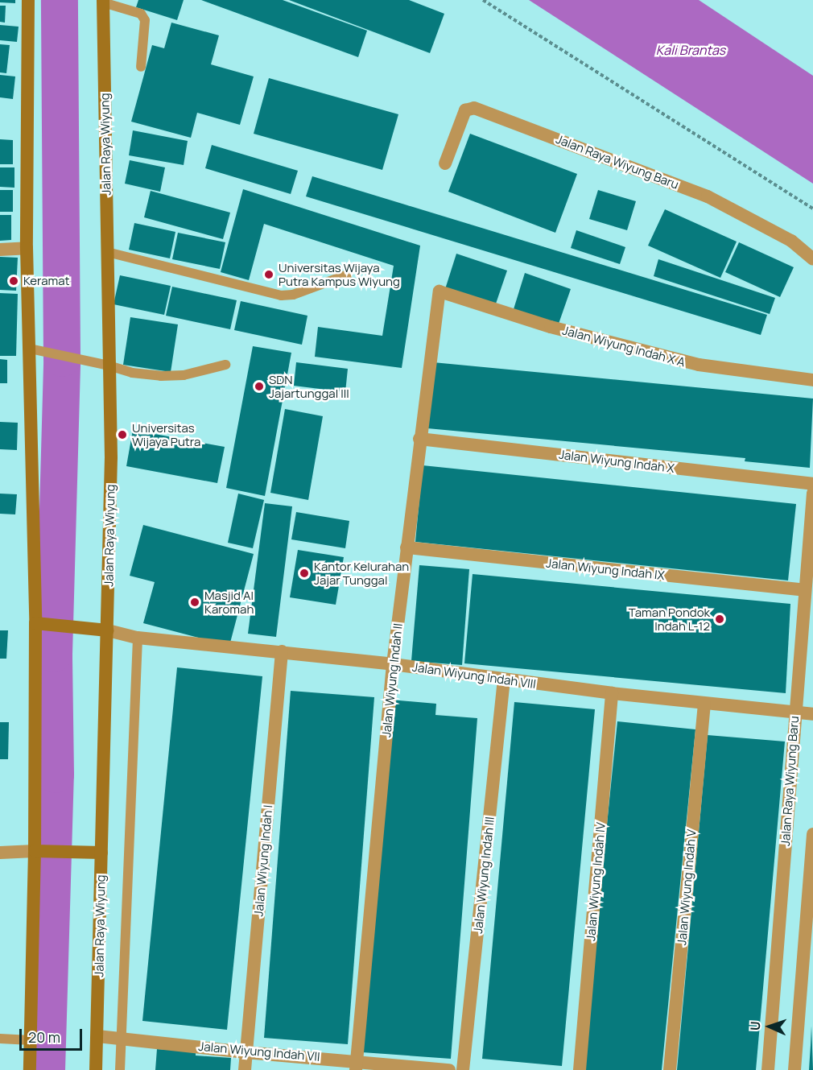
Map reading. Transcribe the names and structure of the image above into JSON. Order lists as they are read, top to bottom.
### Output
{
  "streets": {
    "main road": ["Jalan Raya Wiyung"],
    "street": [
      "Jalan Raya Wiyung Baru",
      "Jalan Wiyung Indah X A",
      "Jalan Wiyung Indah X",
      "Jalan Wiyung Indah IX",
      "Jalan Wiyung Indah VIII",
      "Jalan Wiyung Indah II",
      "Jalan Wiyung Indah I",
      "Jalan Wiyung Indah III",
      "Jalan Wiyung Indah IV",
      "Jalan Wiyung Indah V",
      "Jalan Wiyung Indah VII"
    ]
  },
  "crossings": [
    ["Jalan Raya Wiyung", "Jalan Wiyung Indah VIII"],
    ["Jalan Raya Wiyung", "Jalan Wiyung Indah VII"],
    ["Jalan Raya Wiyung Baru", "Jalan Wiyung Indah IX"],
    ["Jalan Raya Wiyung Baru", "Jalan Wiyung Indah VIII"],
    ["Jalan Wiyung Indah X A", "Jalan Wiyung Indah II"],
    ["Jalan Wiyung Indah X", "Jalan Wiyung Indah II"],
    ["Jalan Wiyung Indah IX", "Jalan Wiyung Indah II"],
    ["Jalan Wiyung Indah VIII", "Jalan Wiyung Indah II"],
    ["Jalan Wiyung Indah VIII", "Jalan Wiyung Indah I"],
    ["Jalan Wiyung Indah VIII", "Jalan Wiyung Indah III"],
    ["Jalan Wiyung Indah VIII", "Jalan Wiyung Indah IV"],
    ["Jalan Wiyung Indah VIII", "Jalan Wiyung Indah V"],
    ["Jalan Wiyung Indah II", "Jalan Wiyung Indah VII"],
    ["Jalan Wiyung Indah I", "Jalan Wiyung Indah VII"]
  ],
  "water": ["Kali Brantas"],
  "places": [
    "Universitas Wijaya Putra Kampus Wiyung",
    "Keramat",
    "SDN Jajartunggal III",
    "Universitas Wijaya Putra",
    "Kantor Kelurahan Jajar Tunggal",
    "Masjid Al Karomah",
    "Taman Pondok Indah L-12"
  ],
  "scale_bar": "20 m",
  "north": "left"
}
